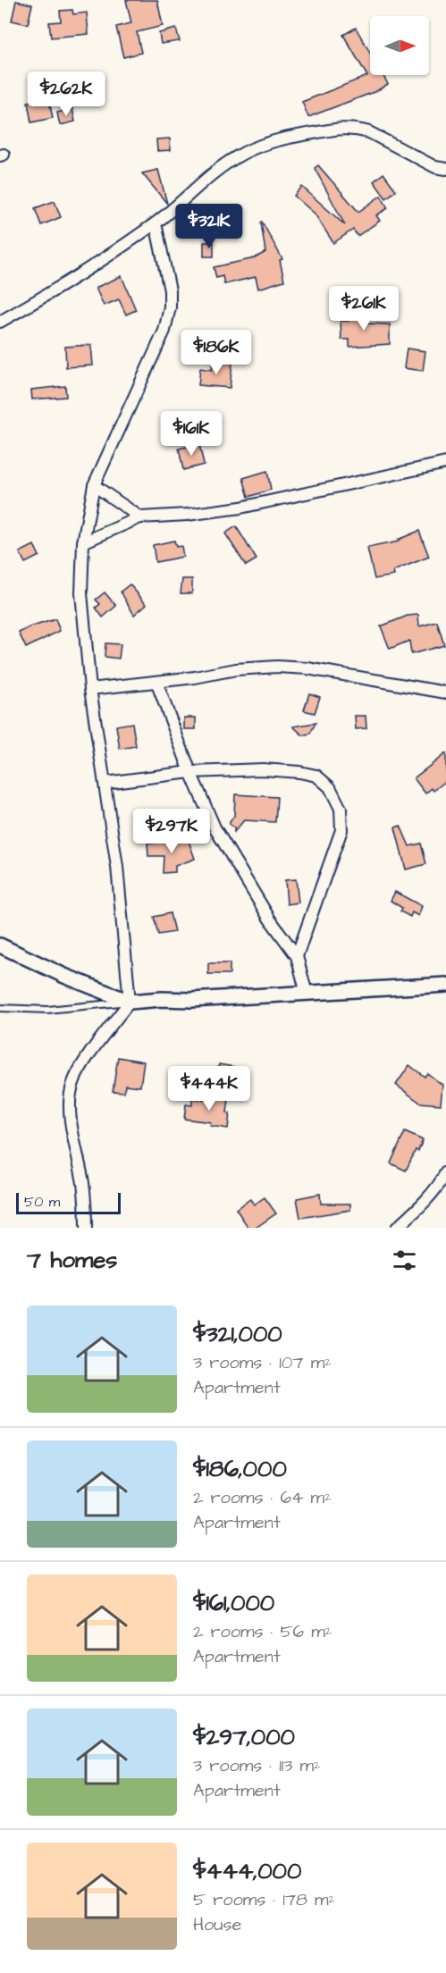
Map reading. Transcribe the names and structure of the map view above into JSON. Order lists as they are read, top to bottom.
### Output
{
  "scale_bar": "50 m",
  "north": "right",
  "page": {
    "price": [
      "$262K",
      "$321K",
      "$261K",
      "$186K",
      "$161K",
      "$297K",
      "$444K"
    ],
    "scale": "50 m",
    "heading": "7 homes",
    "list": [
      {
        "name": "$321,000",
        "note": "3 rooms · 107 m² · Apartment"
      },
      {
        "name": "$186,000",
        "note": "2 rooms · 64 m² · Apartment"
      },
      {
        "name": "$161,000",
        "note": "2 rooms · 56 m² · Apartment"
      },
      {
        "name": "$297,000",
        "note": "3 rooms · 113 m² · Apartment"
      },
      {
        "name": "$444,000",
        "note": "5 rooms · 178 m² · House"
      }
    ]
  }
}
